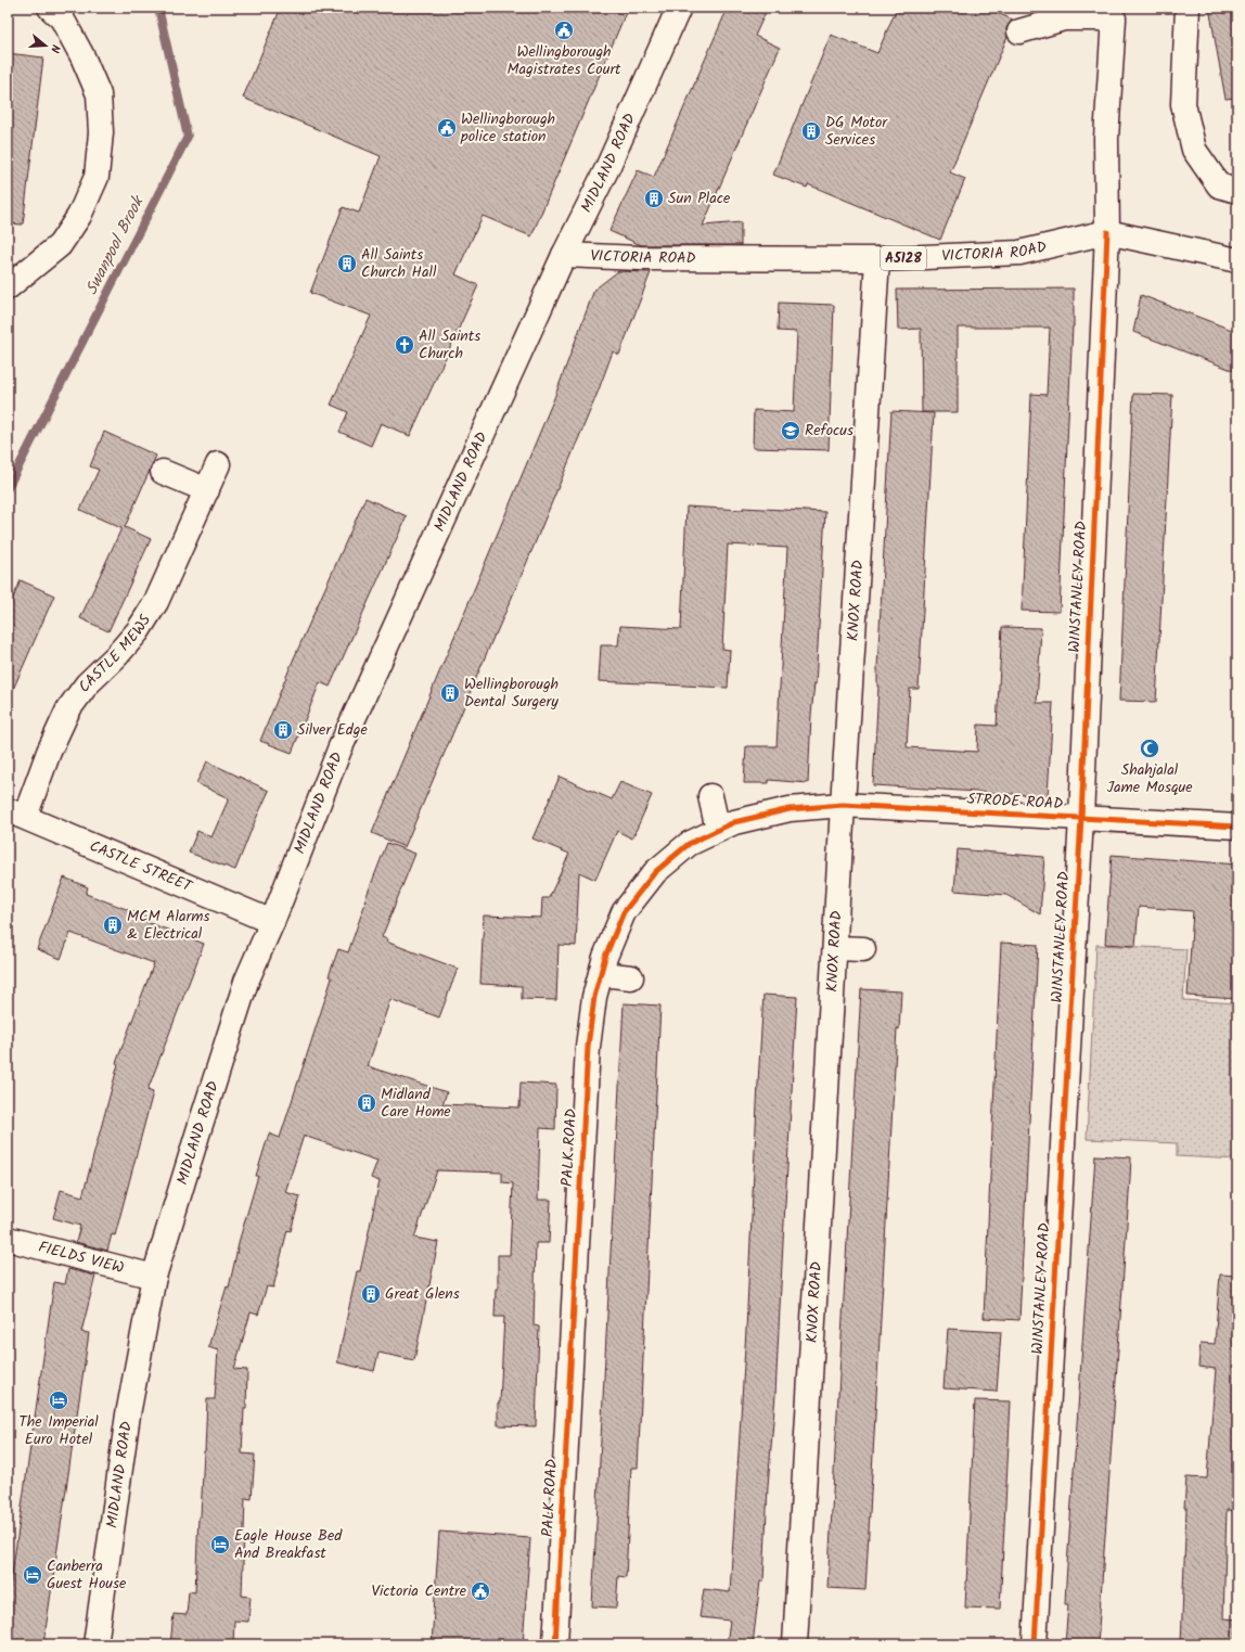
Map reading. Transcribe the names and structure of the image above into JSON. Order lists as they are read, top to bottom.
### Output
{
  "streets": {
    "street": [
      "MIDLAND ROAD",
      "VICTORIA ROAD",
      "A5128",
      "WINSTANLEY ROAD",
      "KNOX ROAD",
      "CASTLE MEWS",
      "STRODE ROAD",
      "CASTLE STREET",
      "PALK ROAD",
      "FIELDS VIEW"
    ]
  },
  "crossings": [
    ["MIDLAND ROAD", "VICTORIA ROAD"],
    ["MIDLAND ROAD", "CASTLE STREET"],
    ["MIDLAND ROAD", "FIELDS VIEW"],
    ["VICTORIA ROAD", "WINSTANLEY ROAD"],
    ["VICTORIA ROAD", "KNOX ROAD"],
    ["WINSTANLEY ROAD", "STRODE ROAD"],
    ["KNOX ROAD", "STRODE ROAD"],
    ["KNOX ROAD", "PALK ROAD"],
    ["CASTLE MEWS", "CASTLE STREET"],
    ["STRODE ROAD", "PALK ROAD"]
  ],
  "water": ["Swanpool Brook"],
  "places": {
    "public building": ["Wellingborough Magistrates Court", "Wellingborough police station", "Victoria Centre"],
    "building": [
      "DG Motor Services",
      "Sun Place",
      "All Saints Church Hall",
      "Wellingborough Dental Surgery",
      "Silver Edge",
      "MCM Alarms & Electrical",
      "Midland Care Home",
      "Great Glens"
    ],
    "church": ["All Saints Church"],
    "school or university": ["Refocus"],
    "mosque": ["Shahjalal Jame Mosque"],
    "hotel": ["The Imperial Euro Hotel", "Eagle House Bed And Breakfast", "Canberra Guest House"]
  },
  "north": "right"
}
